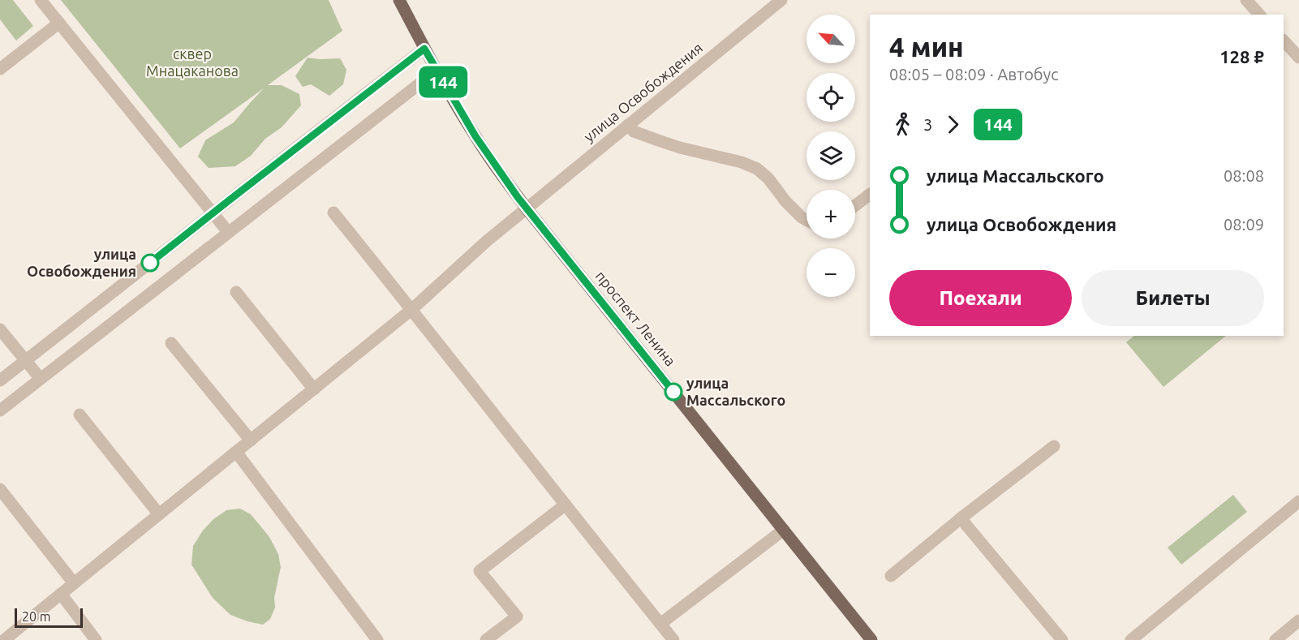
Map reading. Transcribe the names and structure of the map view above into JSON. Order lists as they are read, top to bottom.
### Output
{
  "streets": {
    "main road": ["проспект Ленина"],
    "street": ["улица Освобождения"]
  },
  "crossings": [
    ["улица Освобождения", "проспект Ленина"]
  ],
  "parks": ["сквер Мнацаканова"],
  "places": ["улица Освобождения", "улица Массальского"],
  "lines": ["bus line 144"],
  "scale_bar": "20 m",
  "north": "top left",
  "page": {
    "on_map": "144",
    "map_buttons": ["+", "−"],
    "heading": ["4 мин", "08:05 – 08:09 · Автобус", "128 ₽"],
    "legs": ["3", "144"],
    "list": [
      {
        "name": "улица Массальского",
        "value": "08:08"
      },
      {
        "name": "улица Освобождения",
        "value": "08:09"
      }
    ],
    "buttons": ["Поехали", "Билеты"],
    "scale": "20 m"
  }
}
